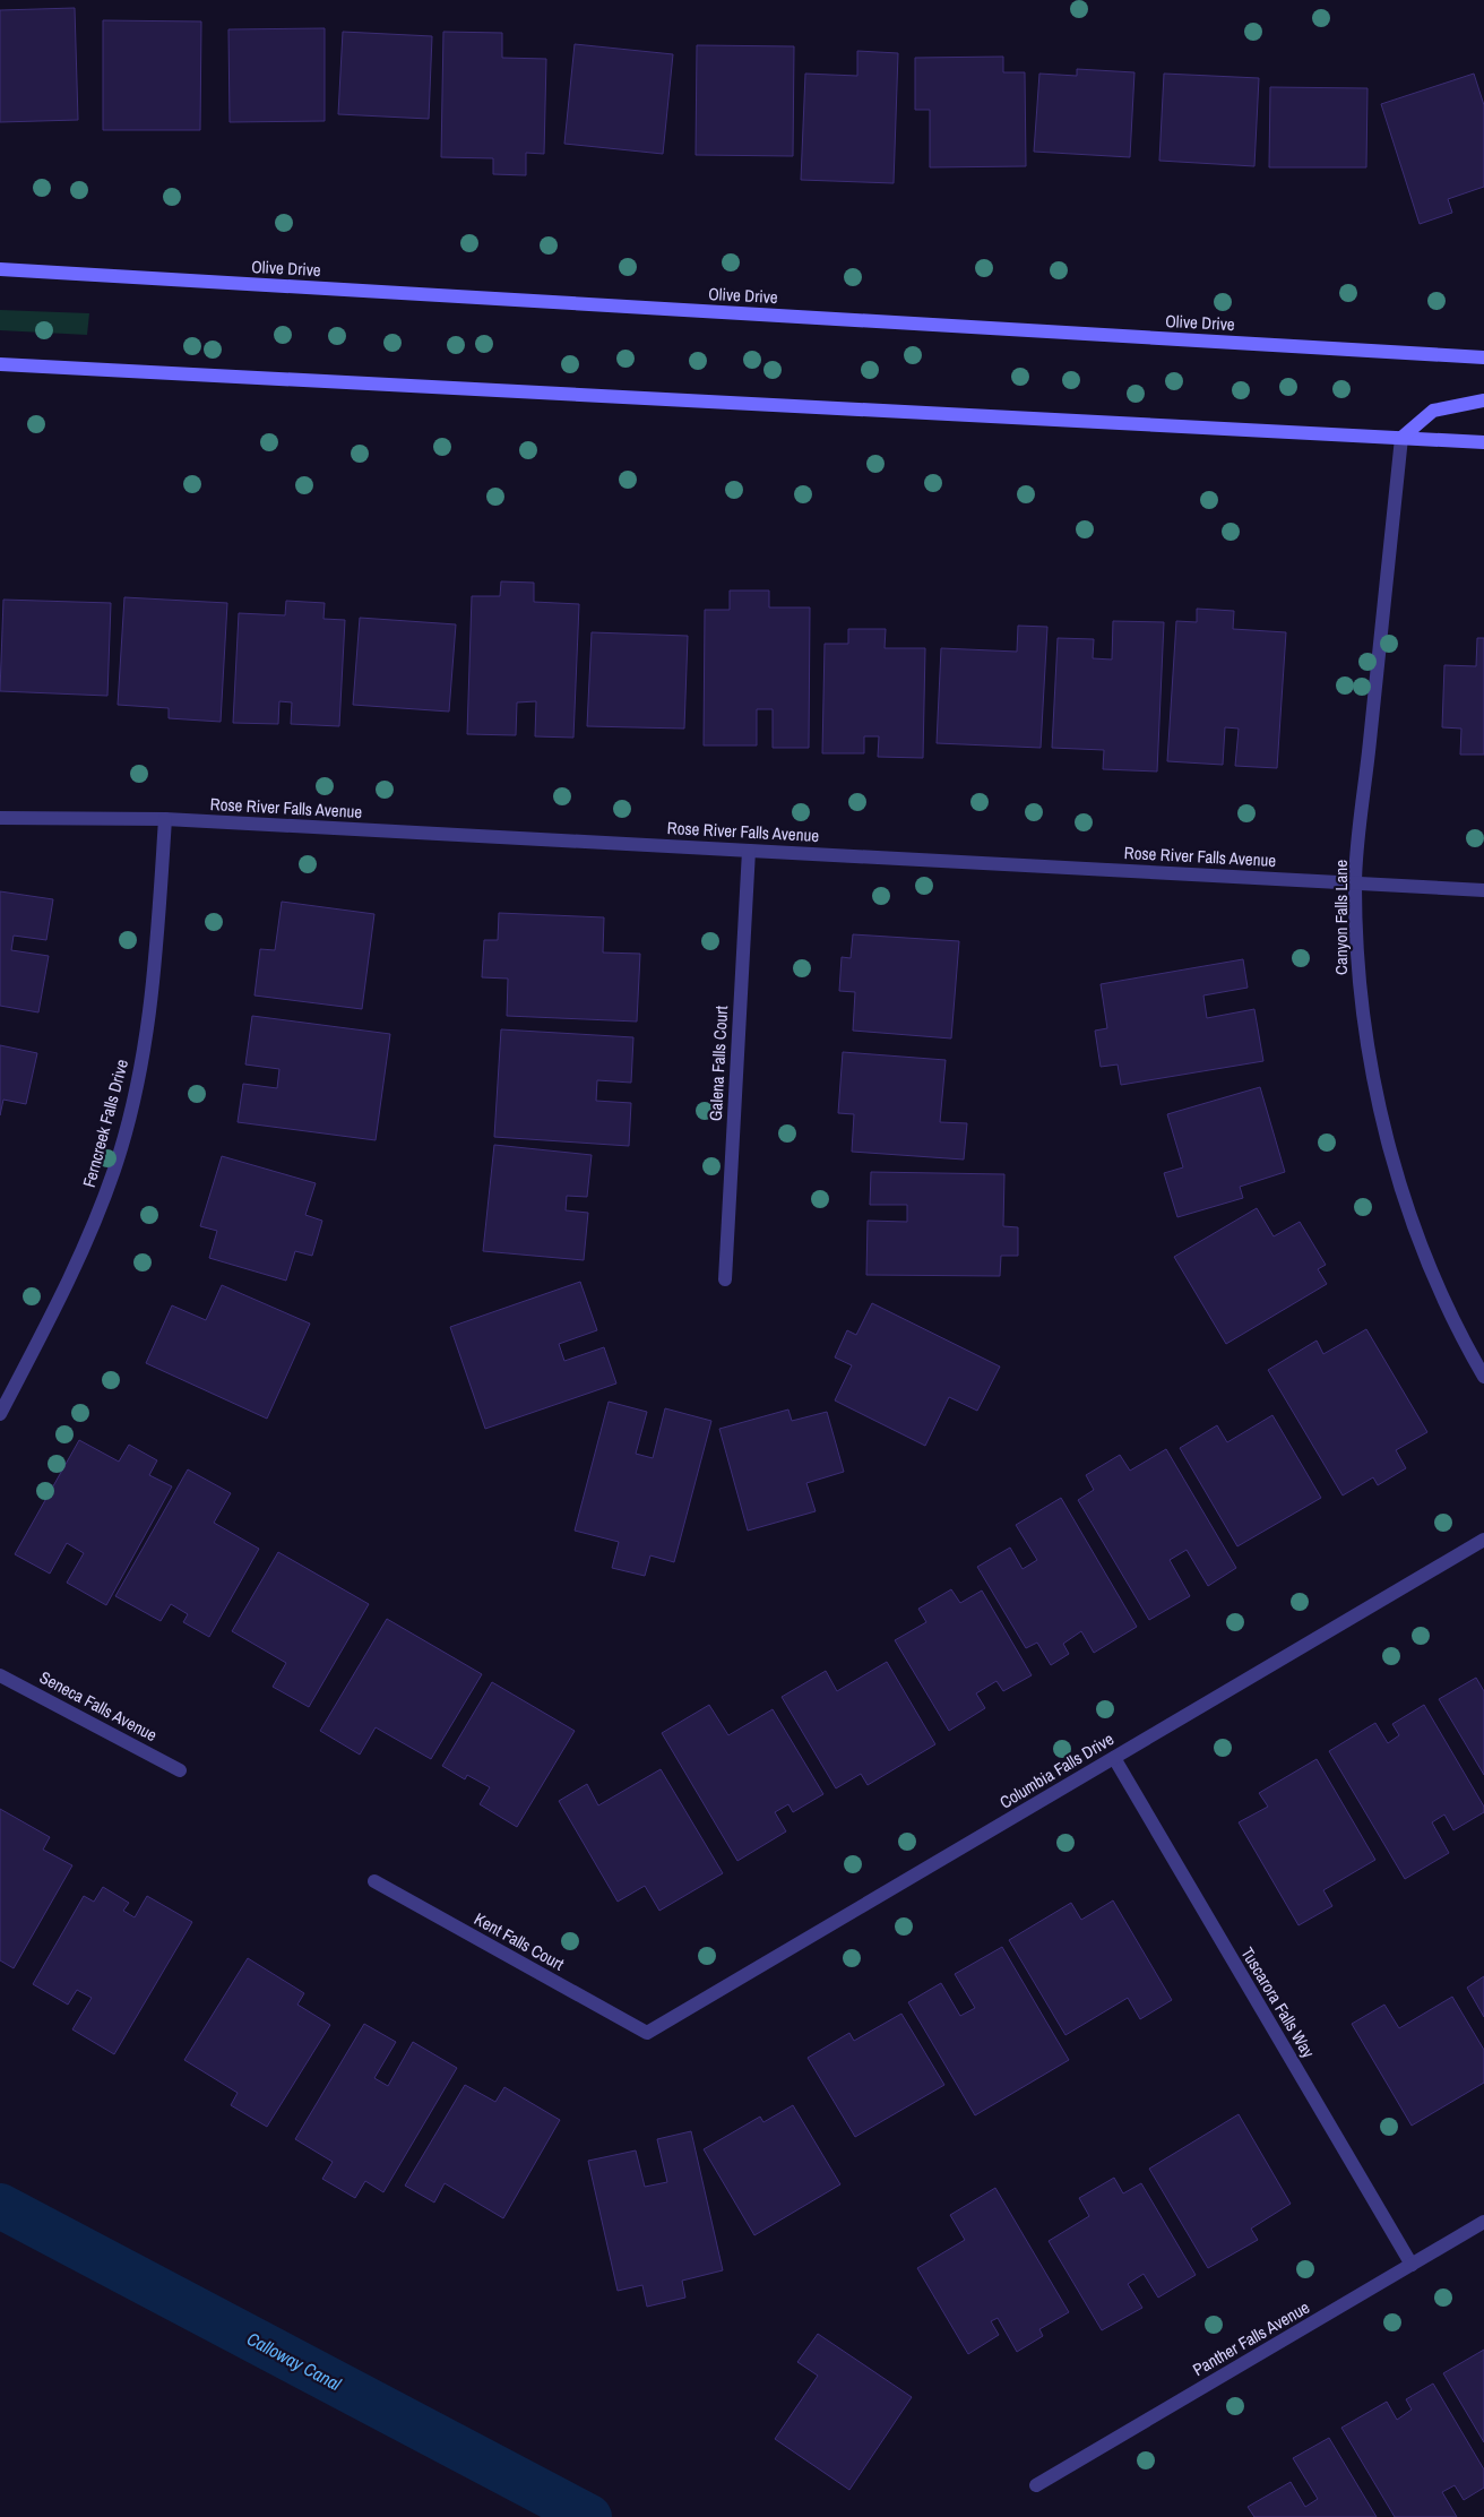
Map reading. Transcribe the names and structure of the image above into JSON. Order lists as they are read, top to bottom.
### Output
{
  "streets": {
    "main road": ["Olive Drive"],
    "street": [
      "Rose River Falls Avenue",
      "Canyon Falls Lane",
      "Galena Falls Court",
      "Ferncreek Falls Drive",
      "Seneca Falls Avenue",
      "Columbia Falls Drive",
      "Kent Falls Court",
      "Tuscarora Falls Way",
      "Panther Falls Avenue"
    ]
  },
  "crossings": [
    ["Rose River Falls Avenue", "Canyon Falls Lane"],
    ["Rose River Falls Avenue", "Galena Falls Court"],
    ["Rose River Falls Avenue", "Ferncreek Falls Drive"],
    ["Columbia Falls Drive", "Kent Falls Court"],
    ["Columbia Falls Drive", "Tuscarora Falls Way"],
    ["Tuscarora Falls Way", "Panther Falls Avenue"]
  ],
  "water": ["Calloway Canal"]
}
